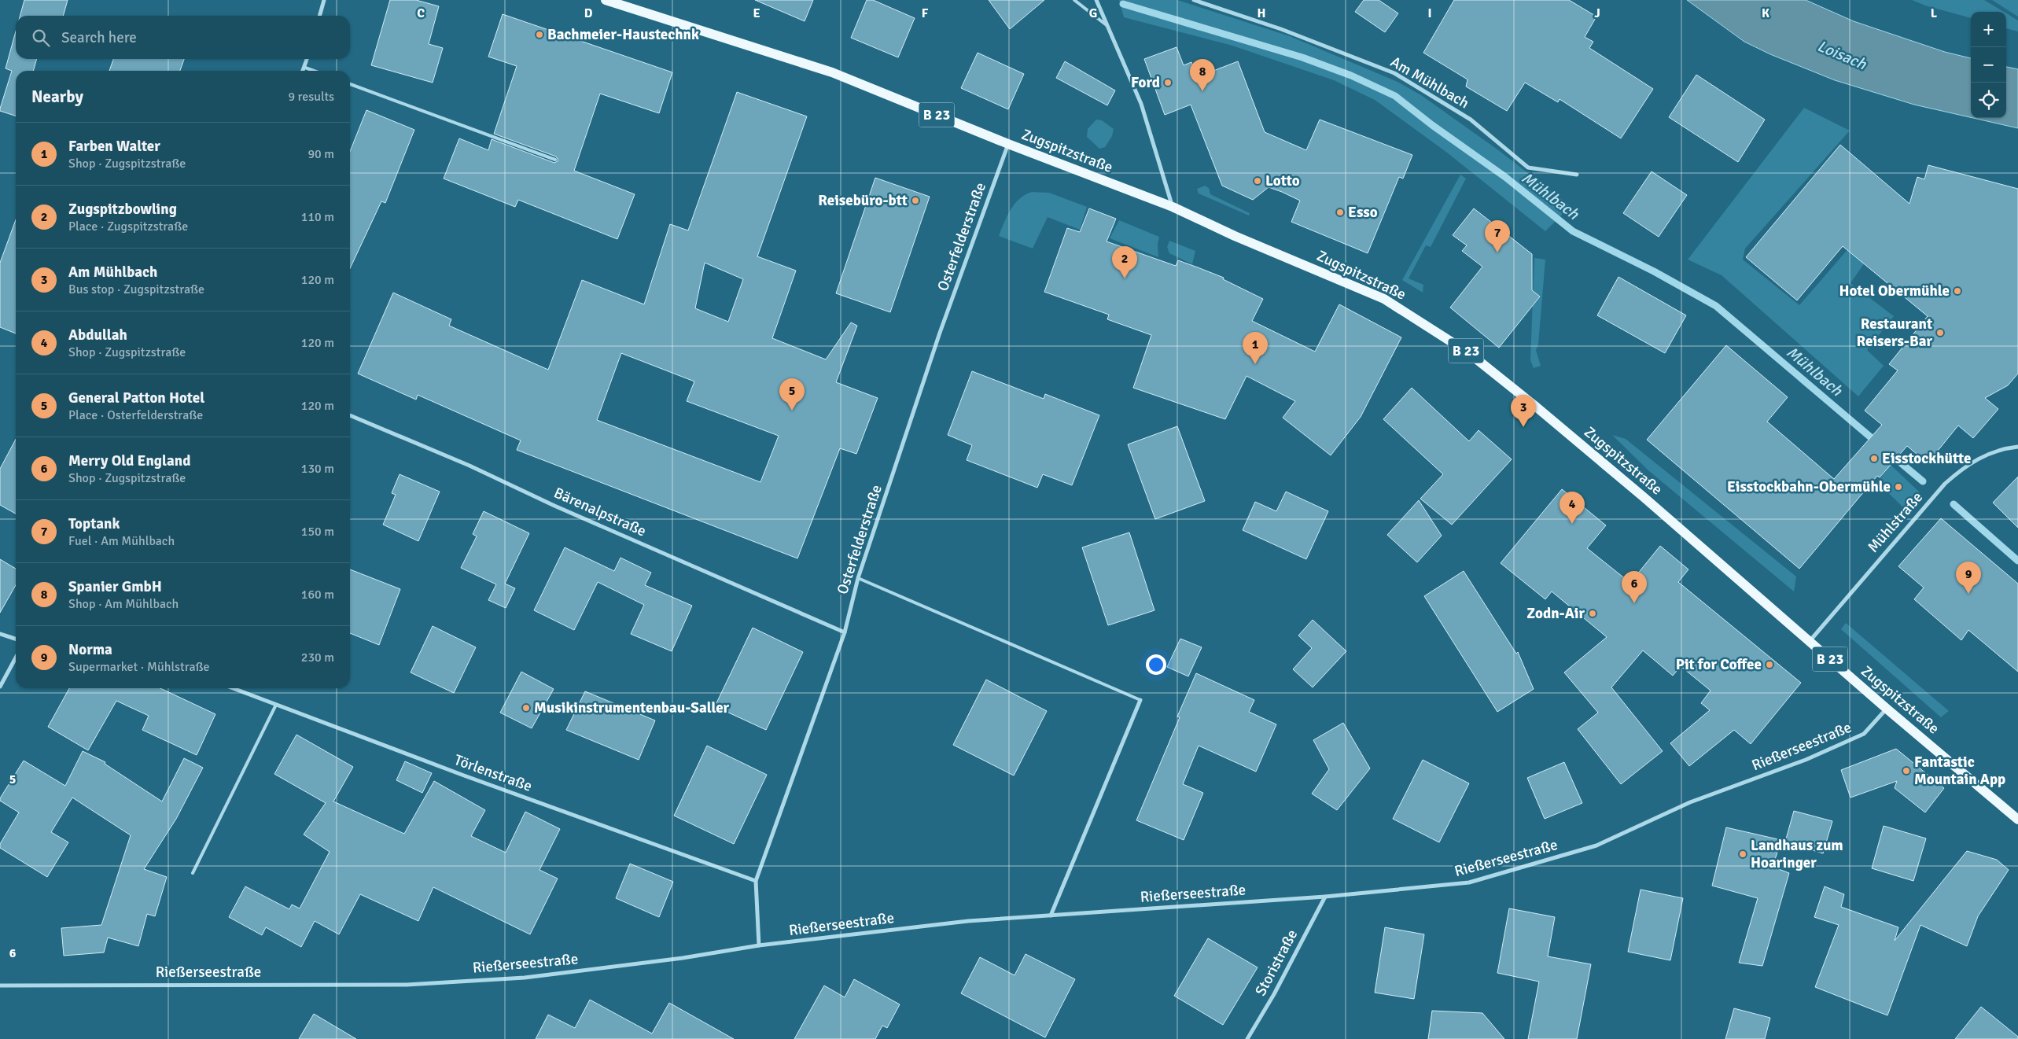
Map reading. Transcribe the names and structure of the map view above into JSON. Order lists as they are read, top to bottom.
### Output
{
  "streets": {
    "main road": ["B 23", "Zugspitzstraße"],
    "street": [
      "Am Mühlbach",
      "Osterfelderstraße",
      "Bärenalpstraße",
      "Mühlstraße",
      "Rießerseestraße",
      "Törlenstraße",
      "Storistraße"
    ]
  },
  "crossings": [
    ["Zugspitzstraße", "Osterfelderstraße"],
    ["Zugspitzstraße", "Mühlstraße"],
    ["Zugspitzstraße", "Rießerseestraße"],
    ["Osterfelderstraße", "Bärenalpstraße"],
    ["Osterfelderstraße", "Rießerseestraße"],
    ["Osterfelderstraße", "Törlenstraße"],
    ["Rießerseestraße", "Storistraße"]
  ],
  "water": ["Loisach", "Mühlbach"],
  "places": [
    "Bachmeier-Haustechnk",
    "Ford",
    "Lotto",
    "Reisebüro-btt",
    "Esso",
    "Hotel Obermühle",
    "Restaurant Reisers-Bar",
    "Eisstockhütte",
    "Eisstockbahn-Obermühle",
    "Zodn-Air",
    "Pit for Coffee",
    "Musikinstrumentenbau-Saller",
    "Fantastic Mountain App",
    "Landhaus zum Hoaringer"
  ],
  "page": {
    "map_buttons": ["+", "−"],
    "search": "Search here",
    "pins": [
      "8",
      "7",
      "2",
      "1",
      "5",
      "3",
      "4",
      "9",
      "6"
    ],
    "heading": ["Nearby", "9 results"],
    "list": [
      {
        "mark": "1",
        "name": "Farben Walter",
        "note": "Shop · Zugspitzstraße",
        "value": "90 m"
      },
      {
        "mark": "2",
        "name": "Zugspitzbowling",
        "note": "Place · Zugspitzstraße",
        "value": "110 m"
      },
      {
        "mark": "3",
        "name": "Am Mühlbach",
        "note": "Bus stop · Zugspitzstraße",
        "value": "120 m"
      },
      {
        "mark": "4",
        "name": "Abdullah",
        "note": "Shop · Zugspitzstraße",
        "value": "120 m"
      },
      {
        "mark": "5",
        "name": "General Patton Hotel",
        "note": "Place · Osterfelderstraße",
        "value": "120 m"
      },
      {
        "mark": "6",
        "name": "Merry Old England",
        "note": "Shop · Zugspitzstraße",
        "value": "130 m"
      },
      {
        "mark": "7",
        "name": "Toptank",
        "note": "Fuel · Am Mühlbach",
        "value": "150 m"
      },
      {
        "mark": "8",
        "name": "Spanier GmbH",
        "note": "Shop · Am Mühlbach",
        "value": "160 m"
      },
      {
        "mark": "9",
        "name": "Norma",
        "note": "Supermarket · Mühlstraße",
        "value": "230 m"
      }
    ]
  },
  "grid": {
    "columns": [
      "C",
      "D",
      "E",
      "F",
      "G",
      "H",
      "I",
      "J",
      "K",
      "L"
    ],
    "rows": ["5", "6"]
  }
}
